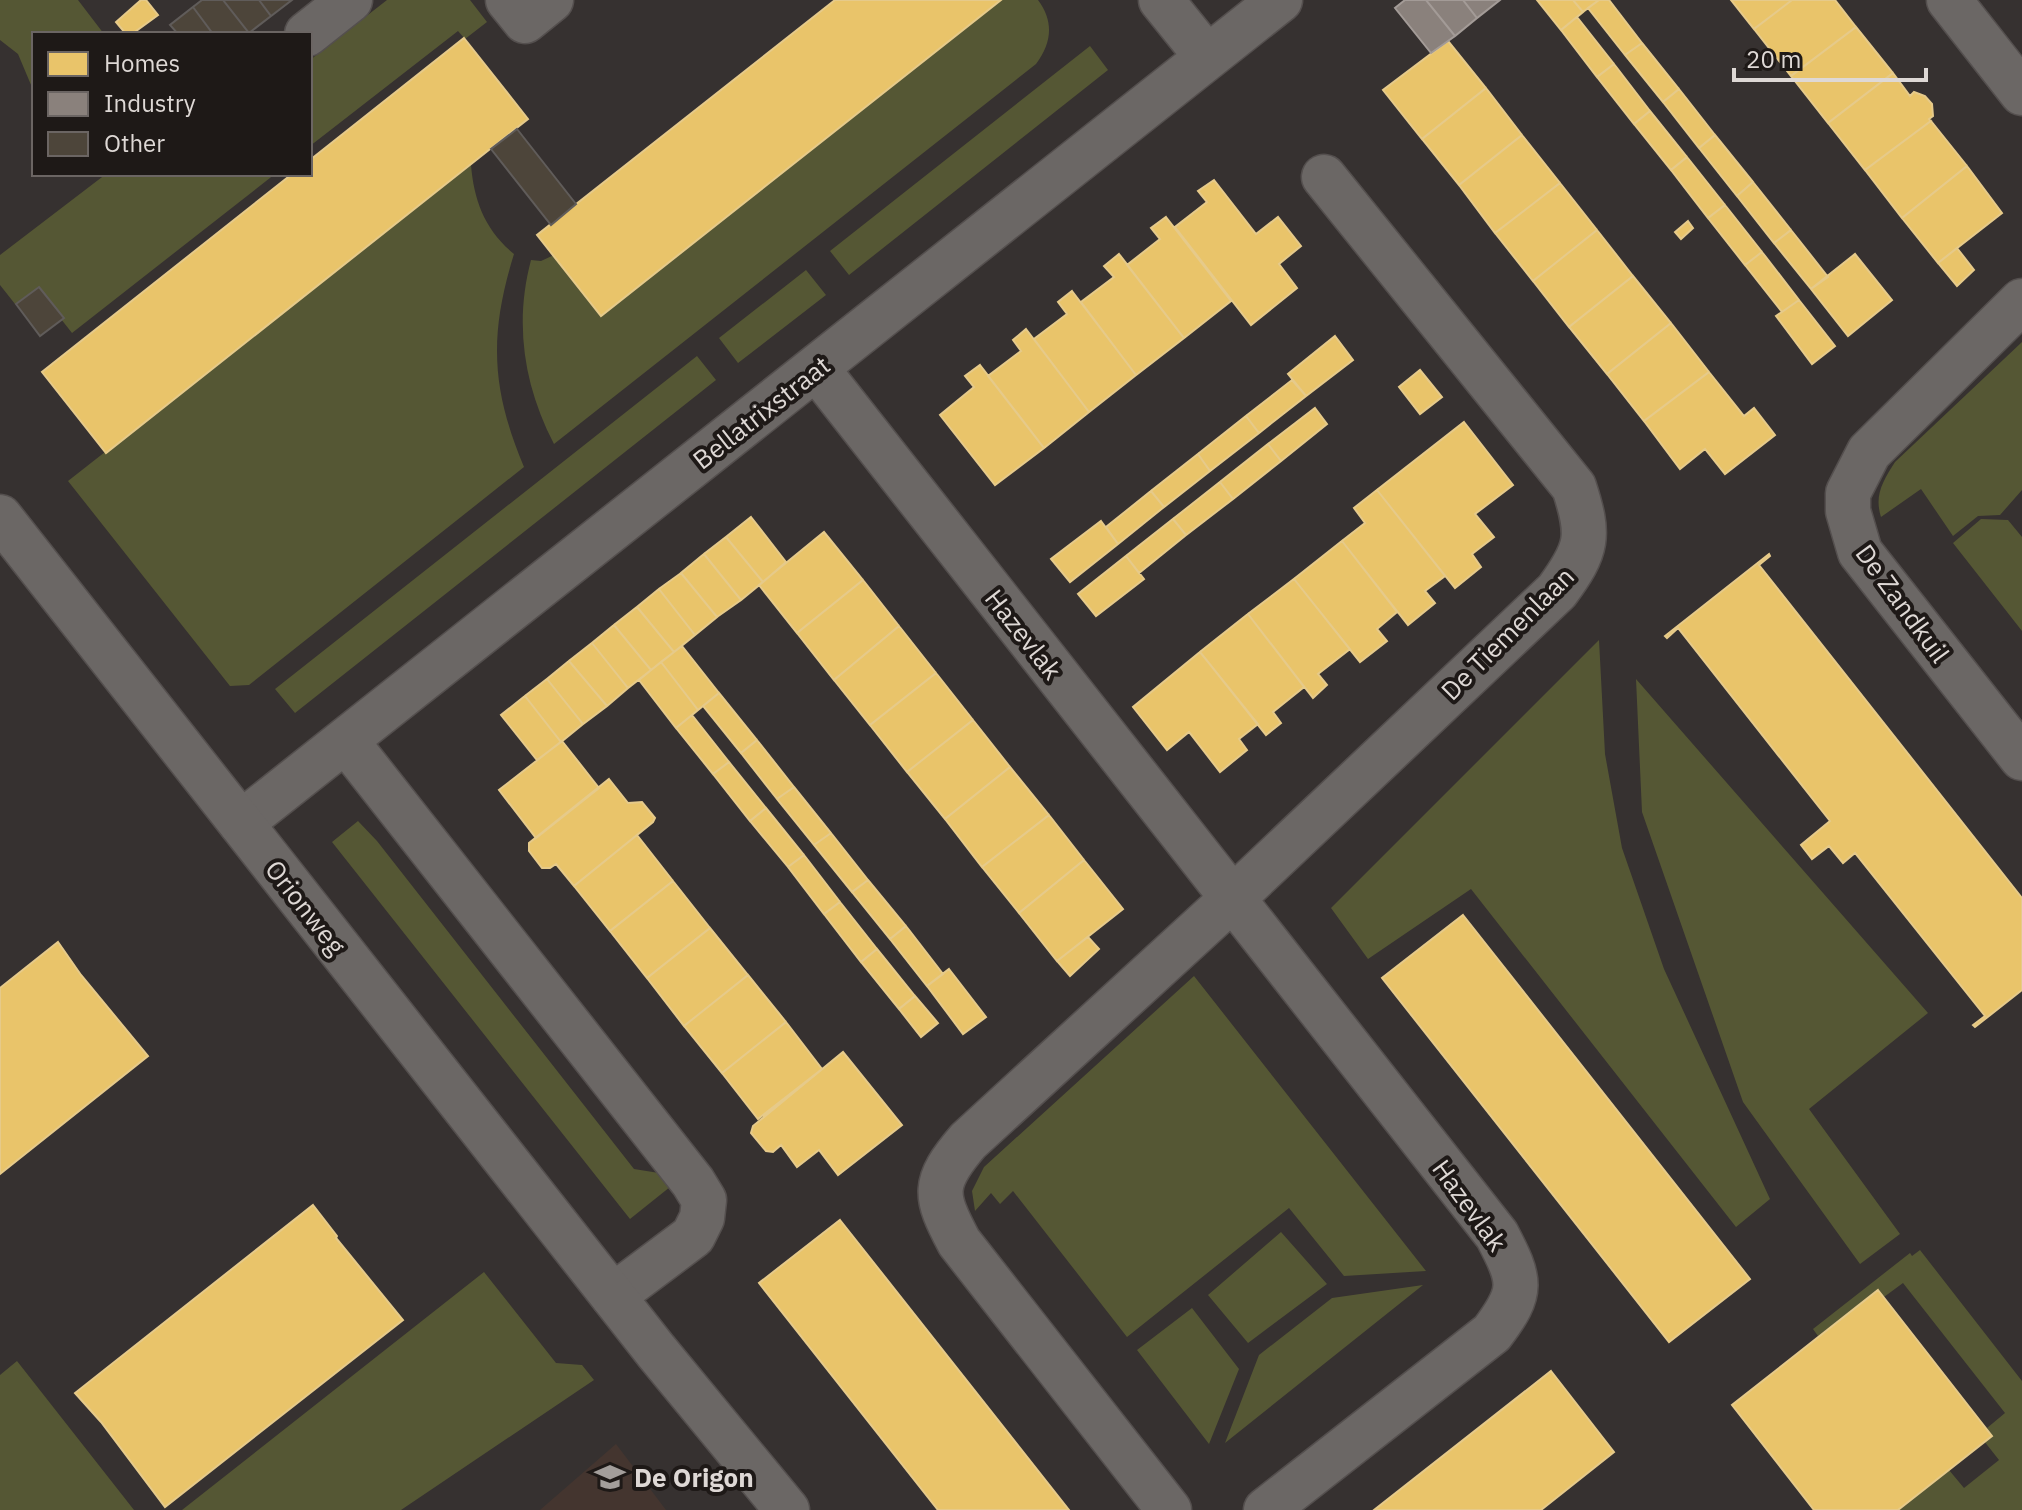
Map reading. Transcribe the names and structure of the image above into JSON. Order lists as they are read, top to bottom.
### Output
{
  "streets": {
    "street": [
      "Bellatrixstraat",
      "De Zandkuil",
      "De Tiemenlaan",
      "Hazevlak",
      "Orionweg"
    ]
  },
  "crossings": [
    ["Bellatrixstraat", "Hazevlak"],
    ["Bellatrixstraat", "Orionweg"],
    ["De Tiemenlaan", "Hazevlak"]
  ],
  "places": {
    "school or university": ["De Origon"]
  },
  "legend": ["Homes", "Industry", "Other"],
  "scale_bar": "20 m"
}
